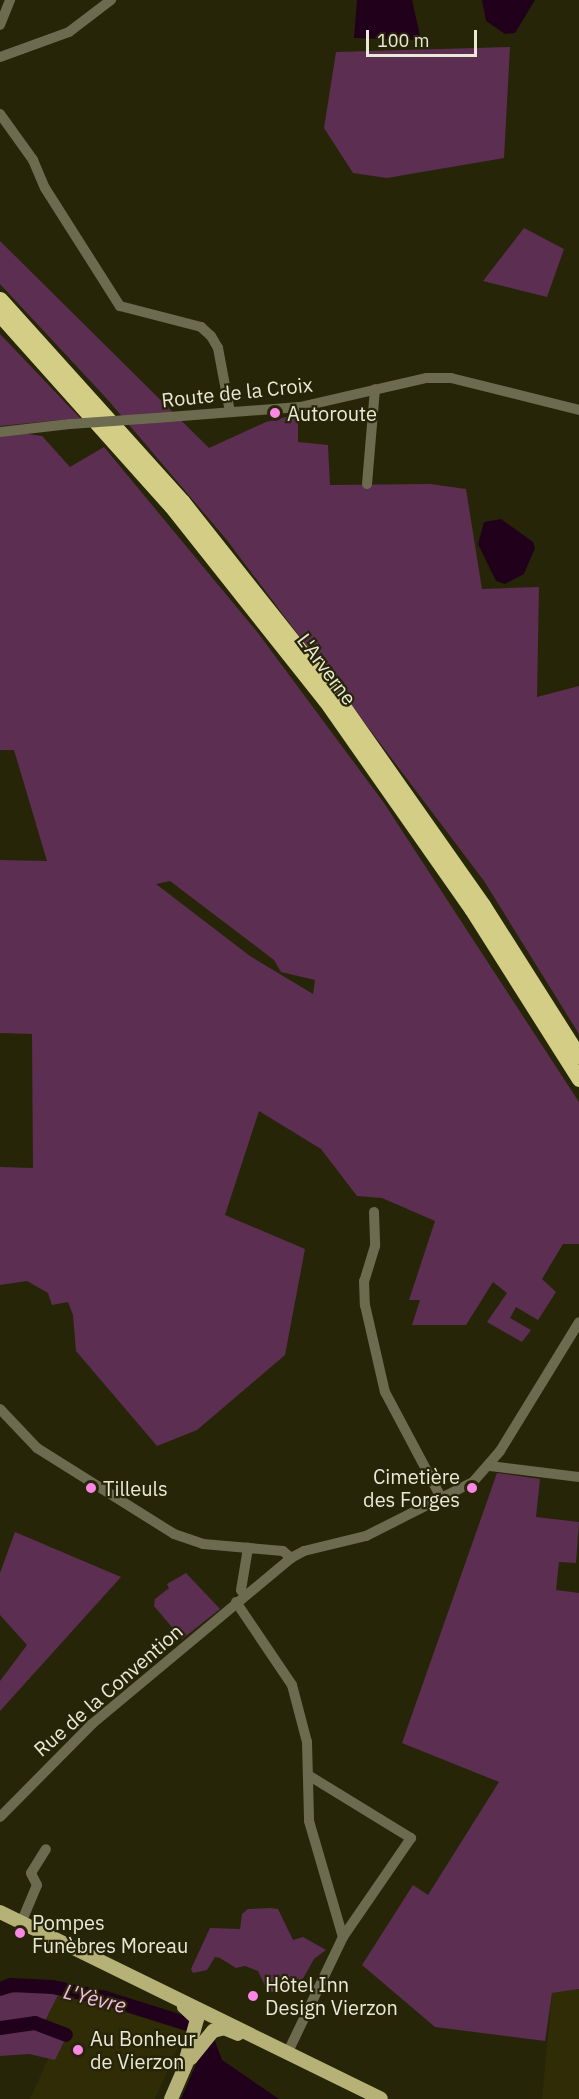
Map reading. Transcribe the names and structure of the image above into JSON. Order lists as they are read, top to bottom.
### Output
{
  "streets": {
    "highway": ["L'Arverne"],
    "street": ["Route de la Croix", "Rue de la Convention"]
  },
  "water": ["L'Yèvre"],
  "places": [
    "Autoroute",
    "Tilleuls",
    "Cimetière des Forges",
    "Pompes Funèbres Moreau",
    "Hôtel Inn Design Vierzon",
    "Au Bonheur de Vierzon"
  ],
  "scale_bar": "100 m"
}
